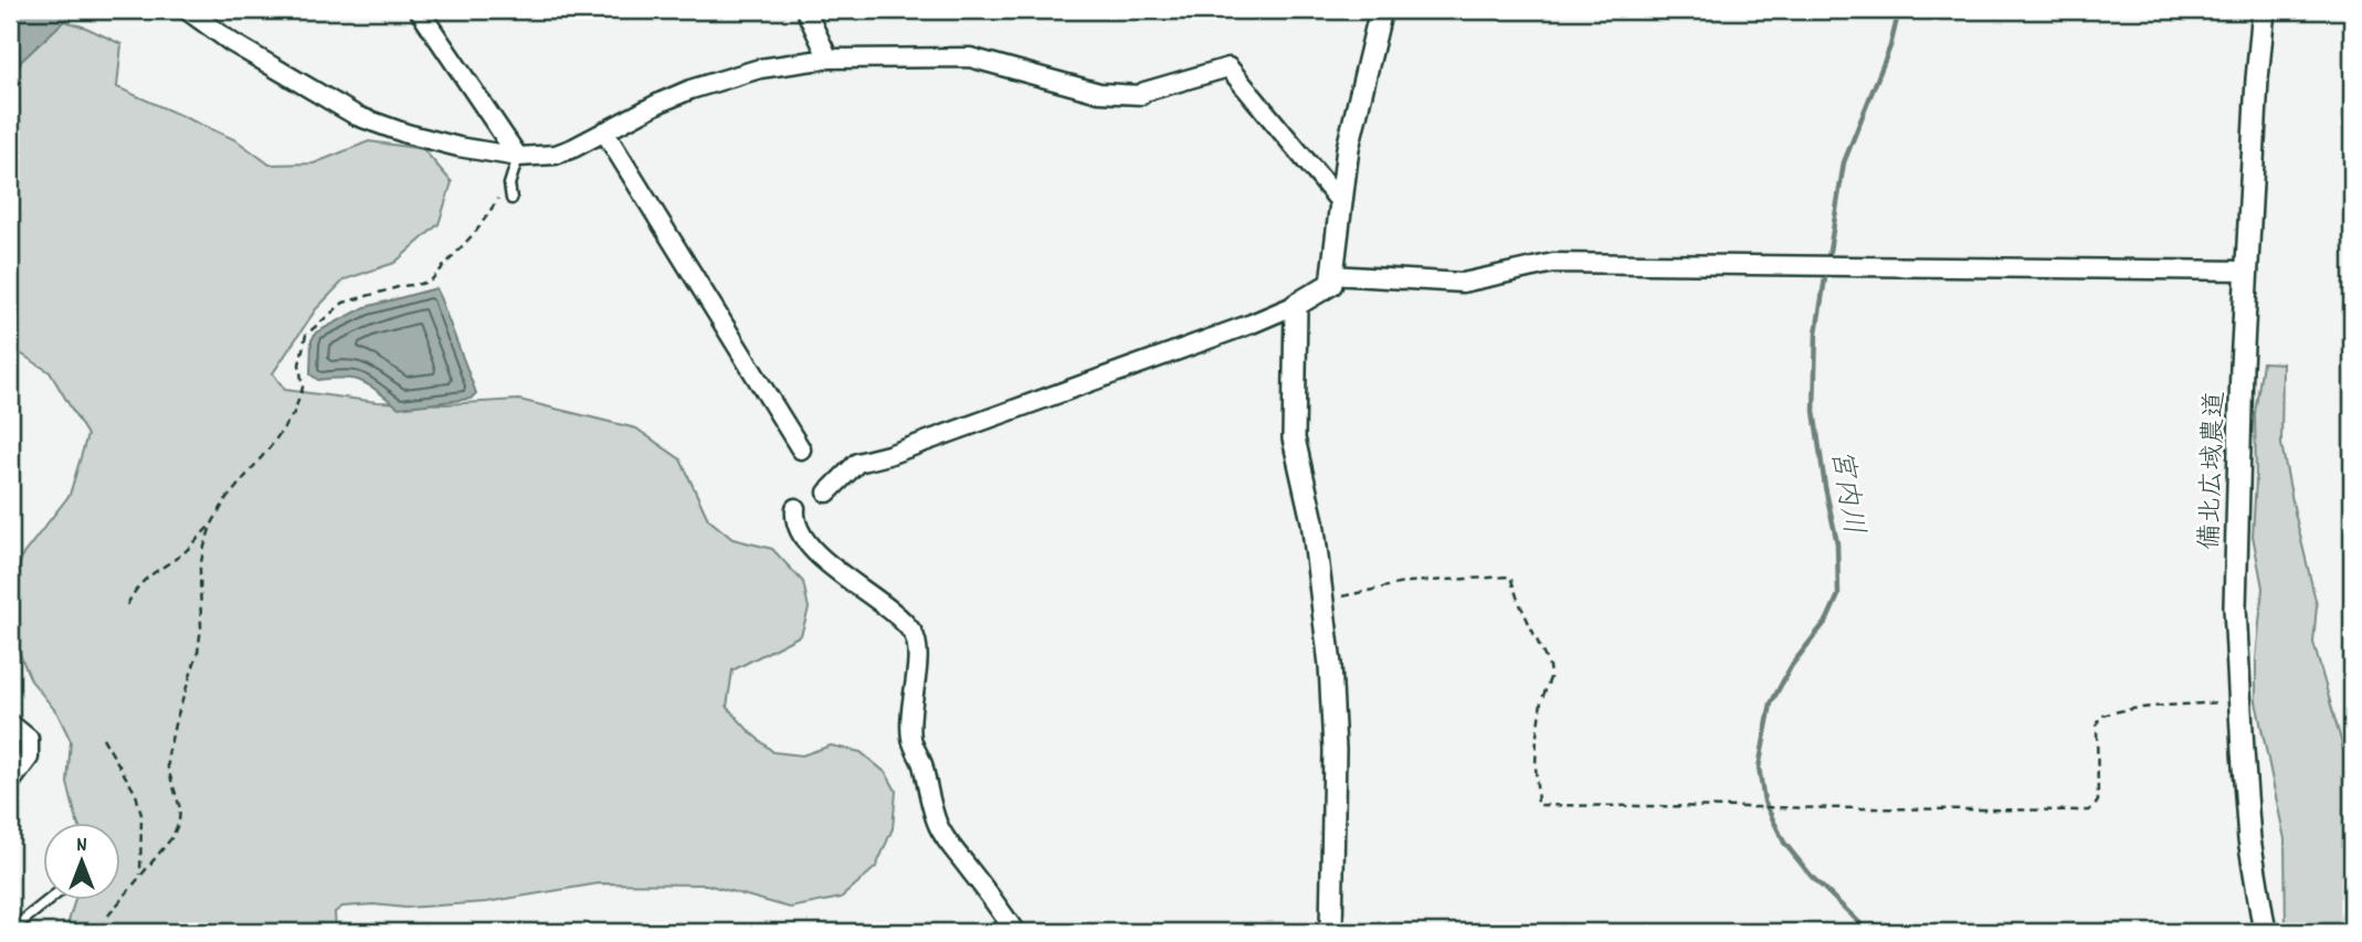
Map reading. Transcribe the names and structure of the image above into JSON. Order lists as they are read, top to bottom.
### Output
{
  "streets": {
    "street": ["備北広域農道"]
  },
  "water": ["宮内川"],
  "north": "top"
}
